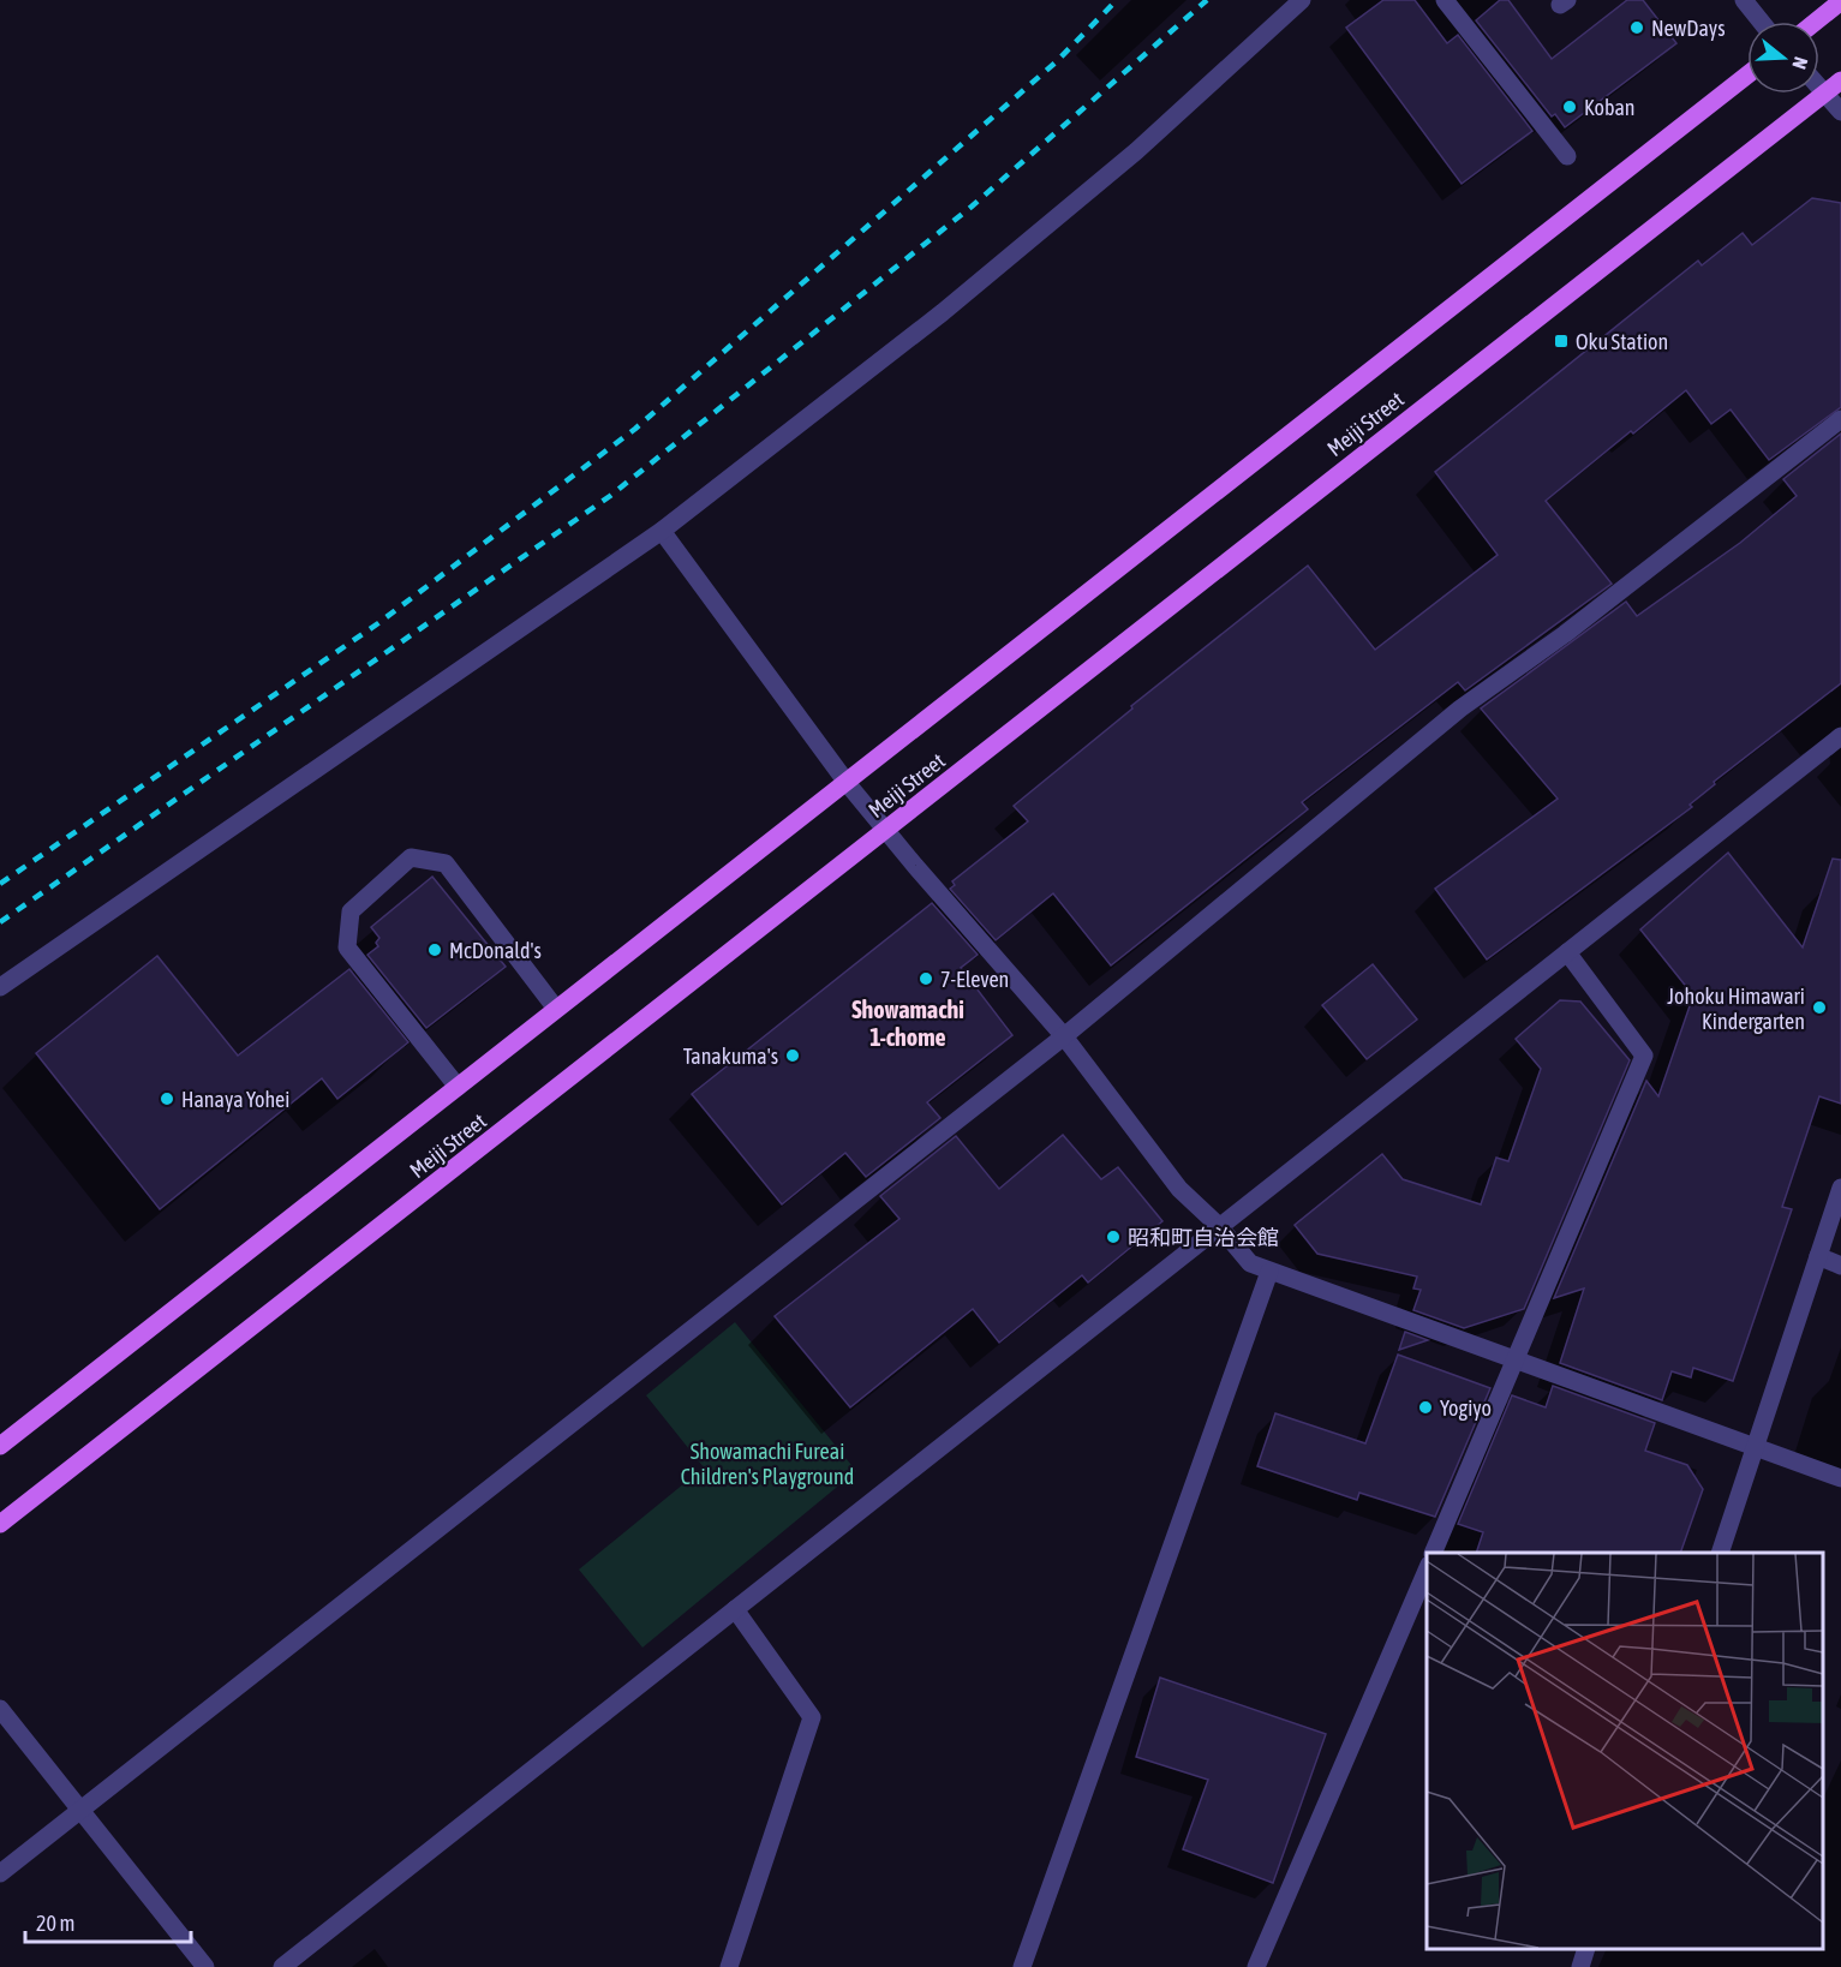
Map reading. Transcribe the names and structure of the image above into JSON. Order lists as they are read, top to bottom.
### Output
{
  "streets": {
    "main road": ["Meiji Street"]
  },
  "districts": ["Showamachi 1-chome"],
  "parks": ["Showamachi Fureai Children's Playground"],
  "places": {
    "other": [
      "NewDays",
      "Koban",
      "McDonald's",
      "7-Eleven",
      "Johoku Himawari Kindergarten",
      "Tanakuma's",
      "Hanaya Yohei",
      "昭和町自治会館",
      "Yogiyo"
    ],
    "transit": ["Oku Station"]
  },
  "scale_bar": "20 m",
  "north": "right"
}
